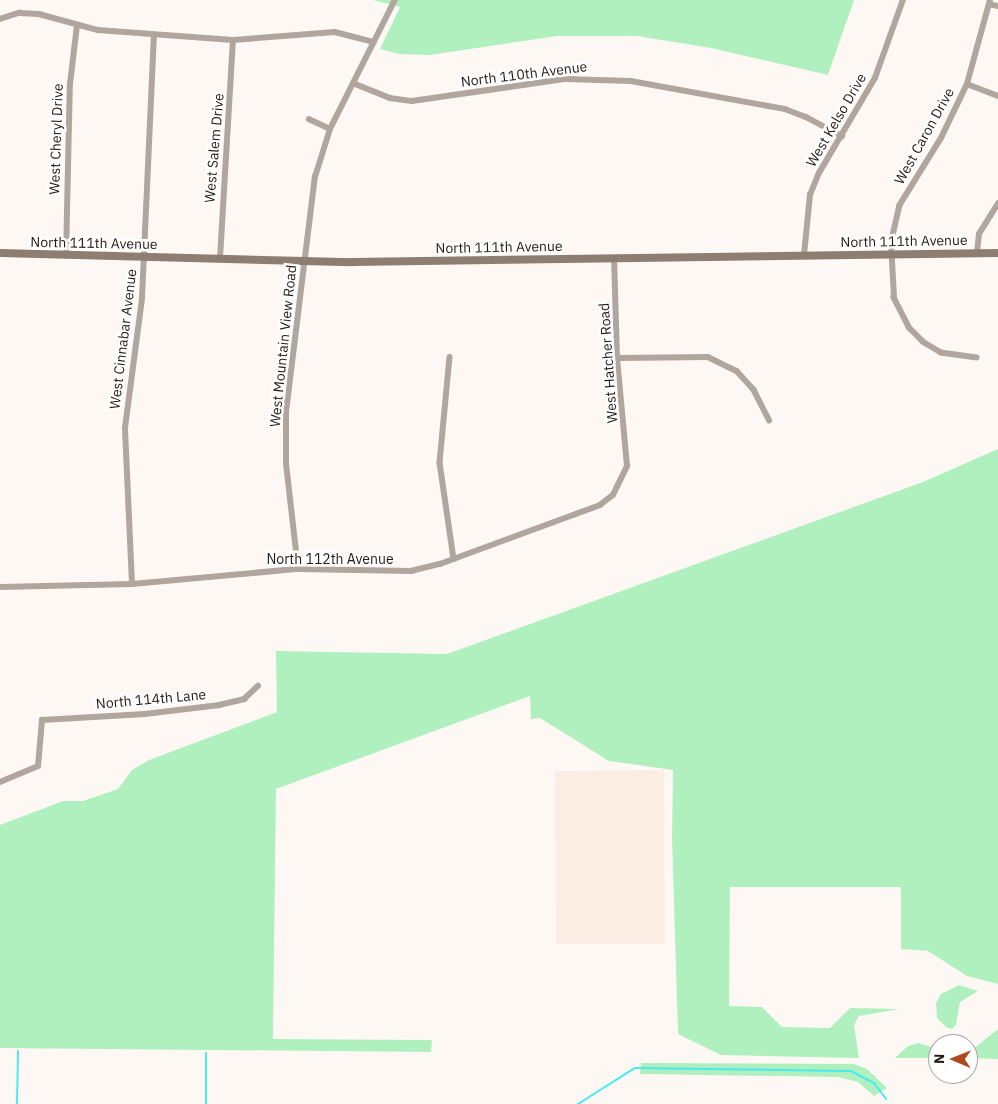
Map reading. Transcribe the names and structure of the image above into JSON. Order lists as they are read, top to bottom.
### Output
{
  "streets": {
    "street": [
      "North 110th Avenue",
      "West Kelso Drive",
      "West Caron Drive",
      "West Cheryl Drive",
      "West Salem Drive",
      "North 111th Avenue",
      "West Cinnabar Avenue",
      "West Mountain View Road",
      "West Hatcher Road",
      "North 112th Avenue",
      "North 114th Lane"
    ]
  },
  "crossings": [
    ["North 110th Avenue", "West Kelso Drive"],
    ["North 110th Avenue", "West Mountain View Road"],
    ["West Kelso Drive", "North 111th Avenue"],
    ["West Caron Drive", "North 111th Avenue"],
    ["West Cheryl Drive", "North 111th Avenue"],
    ["West Salem Drive", "North 111th Avenue"],
    ["North 111th Avenue", "West Cinnabar Avenue"],
    ["North 111th Avenue", "West Mountain View Road"],
    ["North 111th Avenue", "West Hatcher Road"],
    ["West Cinnabar Avenue", "North 112th Avenue"],
    ["West Mountain View Road", "North 112th Avenue"],
    ["West Hatcher Road", "North 112th Avenue"]
  ],
  "north": "left"
}
